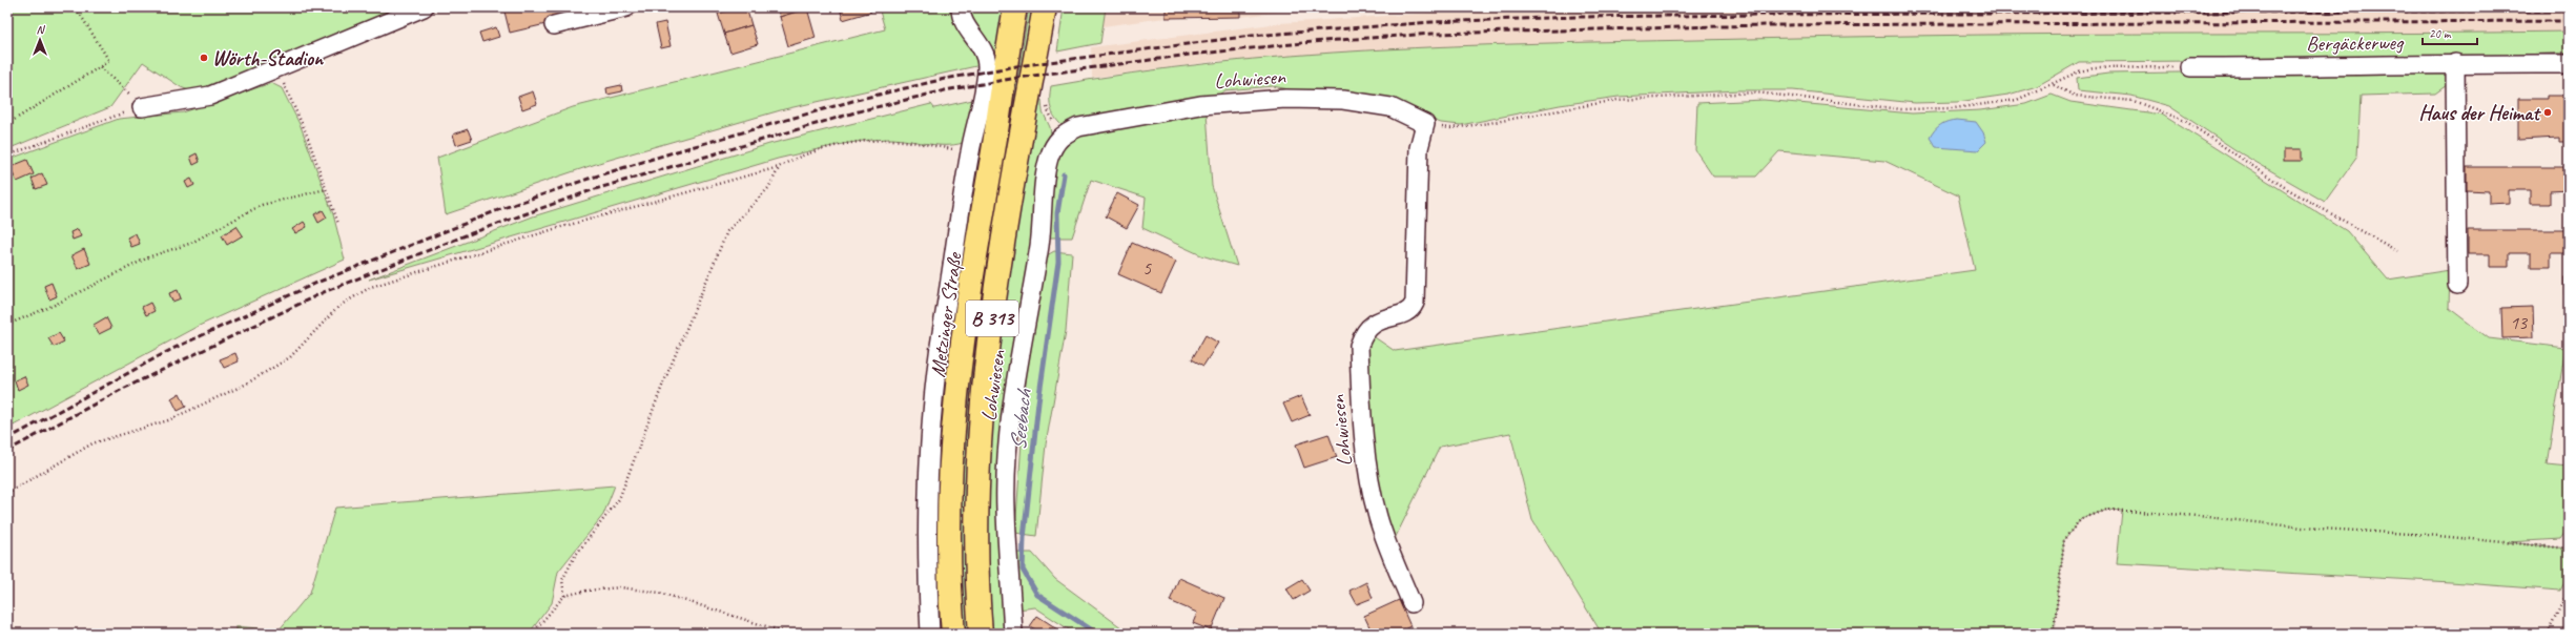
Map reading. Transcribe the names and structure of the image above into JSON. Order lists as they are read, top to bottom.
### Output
{
  "streets": {
    "main road": ["Metzinger Straße", "B 313"],
    "street": ["Bergäckerweg", "Lohwiesen"]
  },
  "water": ["Seebach"],
  "places": ["Wörth-Stadion", "Haus der Heimat"],
  "house_numbers": ["5", "13"],
  "scale_bar": "20 m",
  "north": "top"
}
